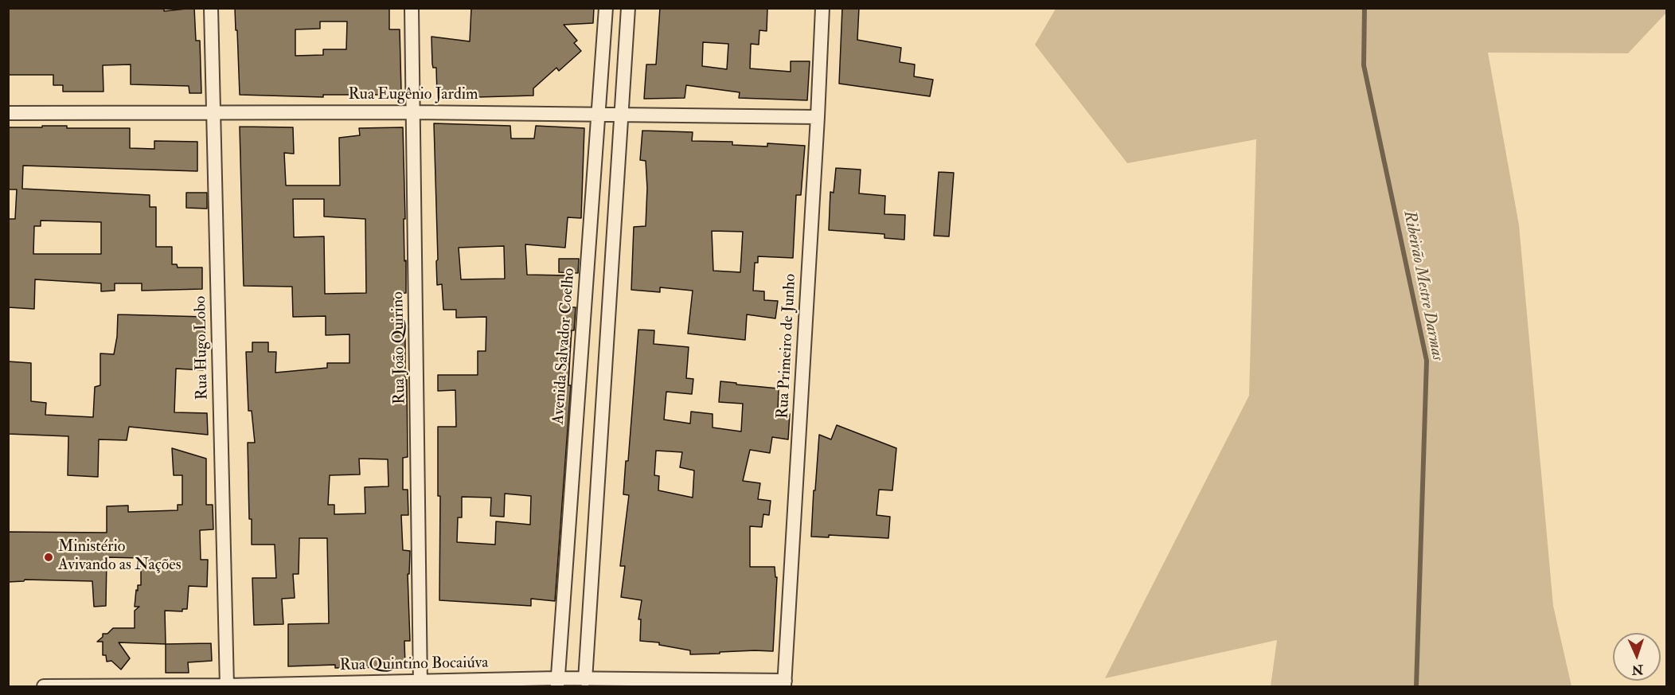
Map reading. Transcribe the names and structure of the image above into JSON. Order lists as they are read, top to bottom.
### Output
{
  "streets": {
    "street": [
      "Rua Eugênio Jardim",
      "Avenida Salvador Coelho",
      "Rua Primeiro de Junho",
      "Rua Hugo Lobo",
      "Rua João Quirino",
      "Rua Quintino Bocaiúva"
    ]
  },
  "crossings": [
    ["Rua Eugênio Jardim", "Avenida Salvador Coelho"],
    ["Rua Eugênio Jardim", "Rua Primeiro de Junho"],
    ["Rua Eugênio Jardim", "Rua Hugo Lobo"],
    ["Rua Eugênio Jardim", "Rua João Quirino"],
    ["Avenida Salvador Coelho", "Rua Quintino Bocaiúva"],
    ["Rua Primeiro de Junho", "Rua Quintino Bocaiúva"],
    ["Rua Hugo Lobo", "Rua Quintino Bocaiúva"],
    ["Rua João Quirino", "Rua Quintino Bocaiúva"]
  ],
  "water": ["Ribeirão Mestre Darmas"],
  "places": ["Ministério Avivando as Nações"],
  "north": "bottom"
}
